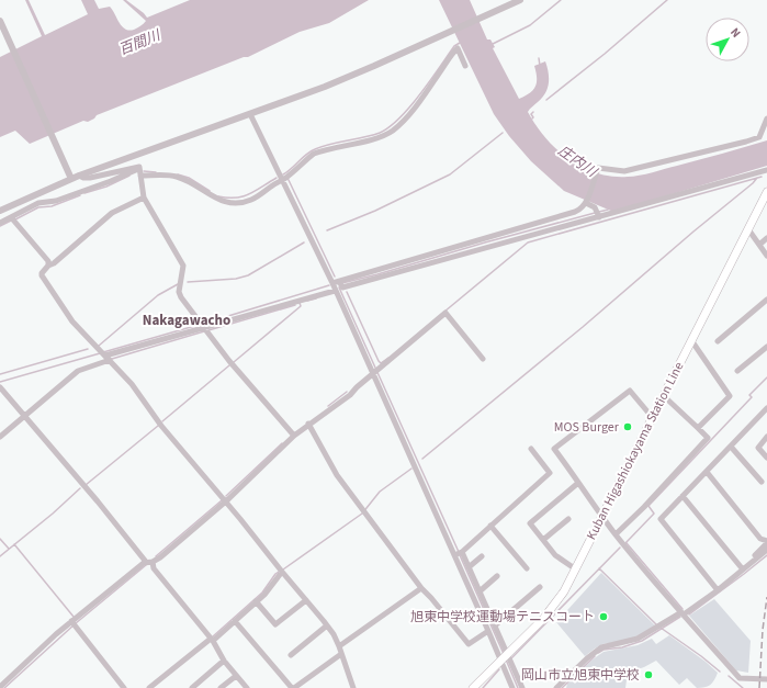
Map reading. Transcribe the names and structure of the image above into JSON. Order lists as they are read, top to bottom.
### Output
{
  "streets": {
    "main road": ["Kuban Higashiokayama Station Line"]
  },
  "districts": ["Nakagawacho"],
  "water": ["百間川", "庄内川"],
  "places": ["MOS Burger", "旭東中学校運動場テニスコート", "岡山市立旭東中学校"],
  "north": "top right"
}
